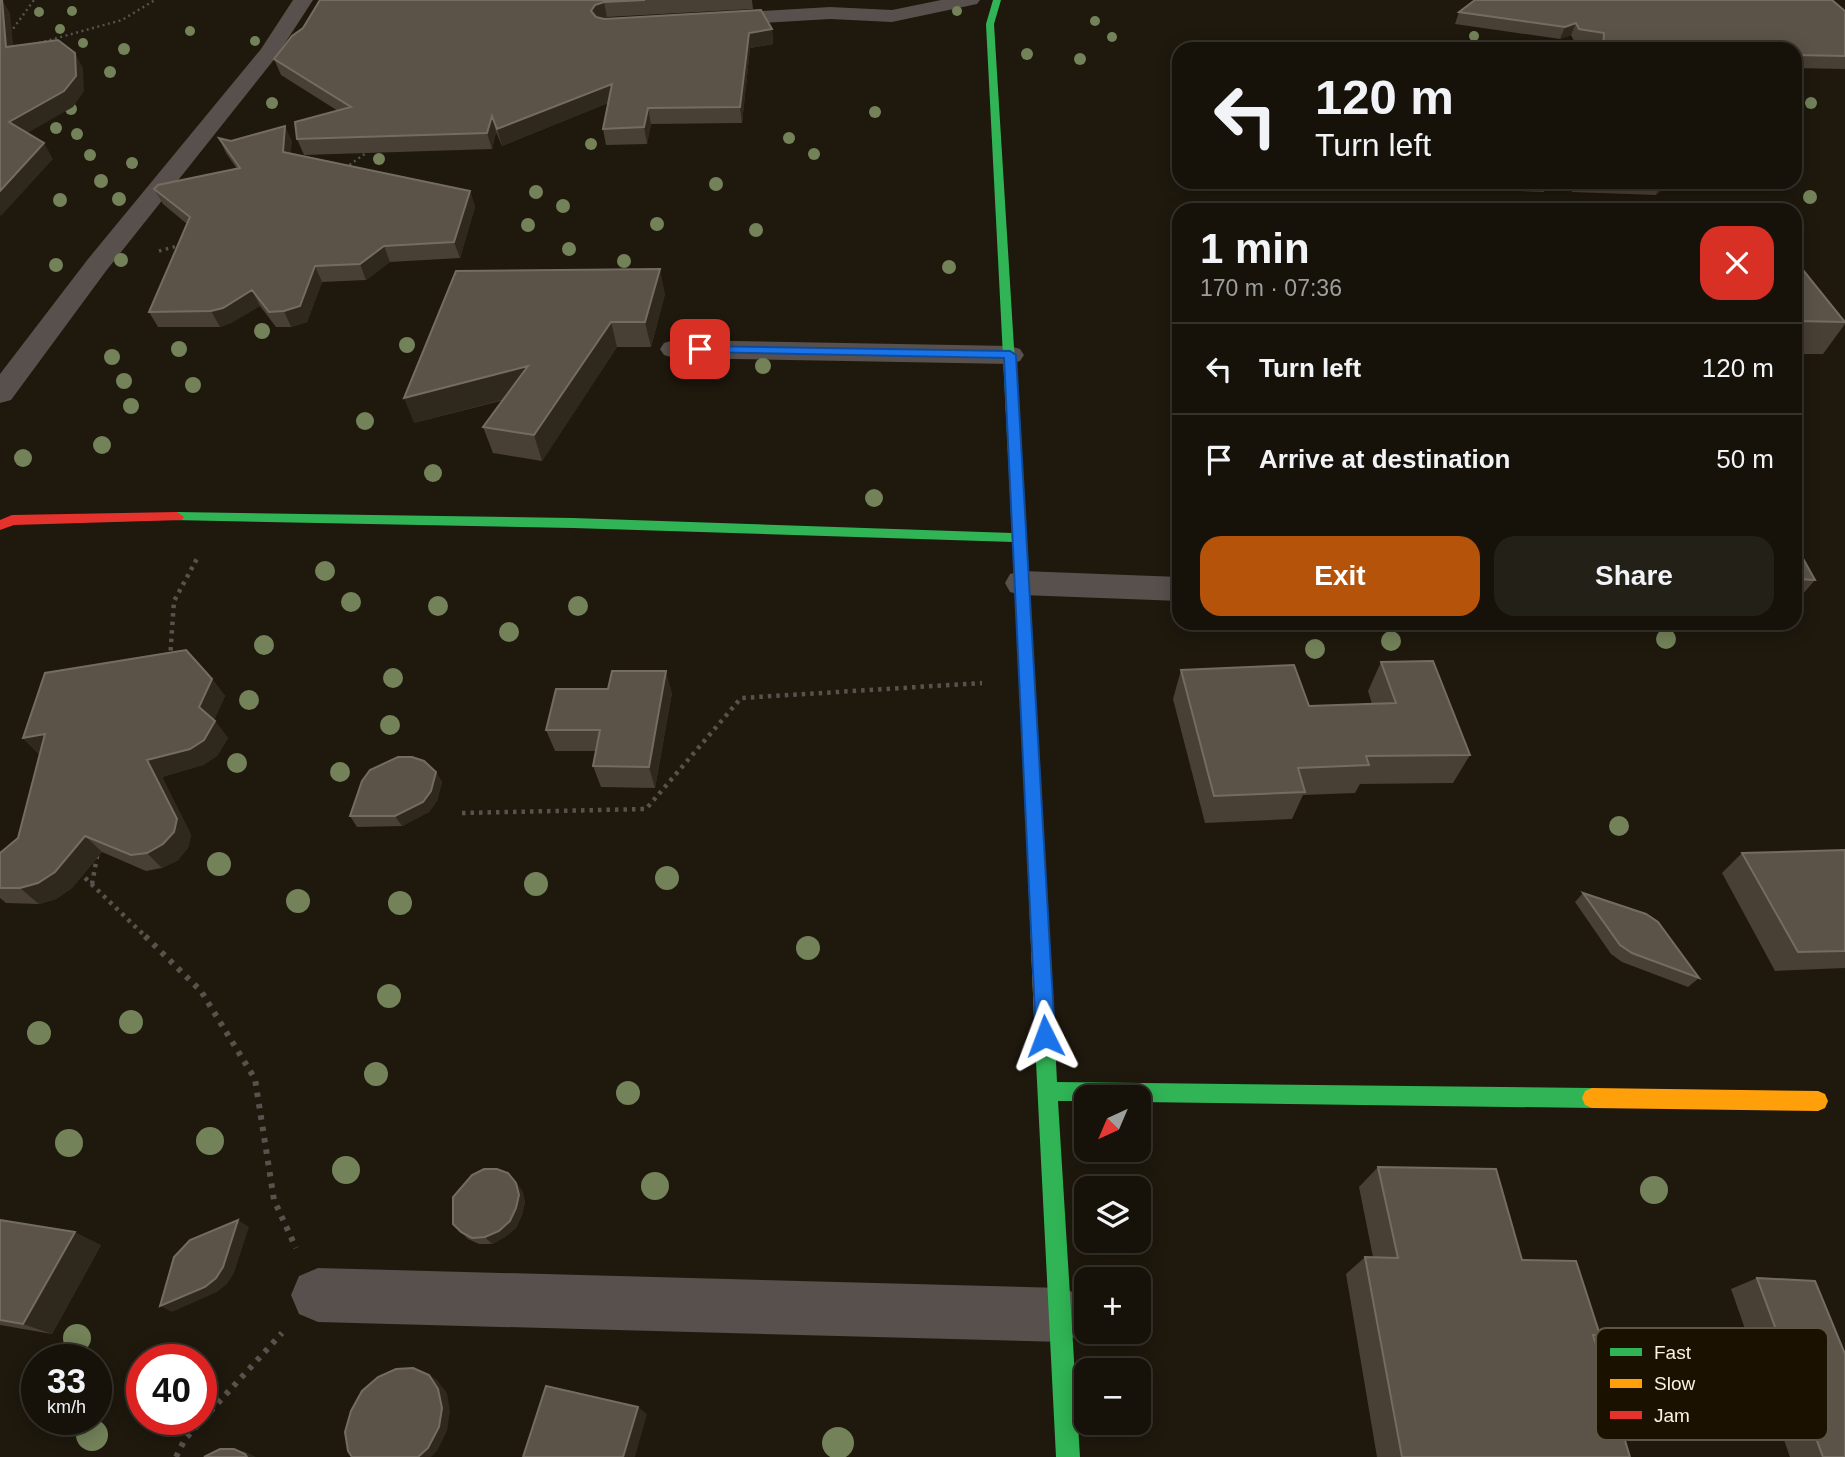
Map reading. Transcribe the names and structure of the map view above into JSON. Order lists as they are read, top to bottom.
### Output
{
  "legend": ["Fast", "Slow", "Jam"],
  "north": "bottom left",
  "page": {
    "turn": ["120 m", "Turn left"],
    "heading": ["1 min", "170 m · 07:36"],
    "list": [
      {
        "name": "Turn left",
        "value": "120 m"
      },
      {
        "name": "Arrive at destination",
        "value": "50 m"
      }
    ],
    "buttons": ["Exit", "Share"],
    "map_buttons": ["+", "−"],
    "speed": "33 km/h",
    "limit": "40"
  }
}
